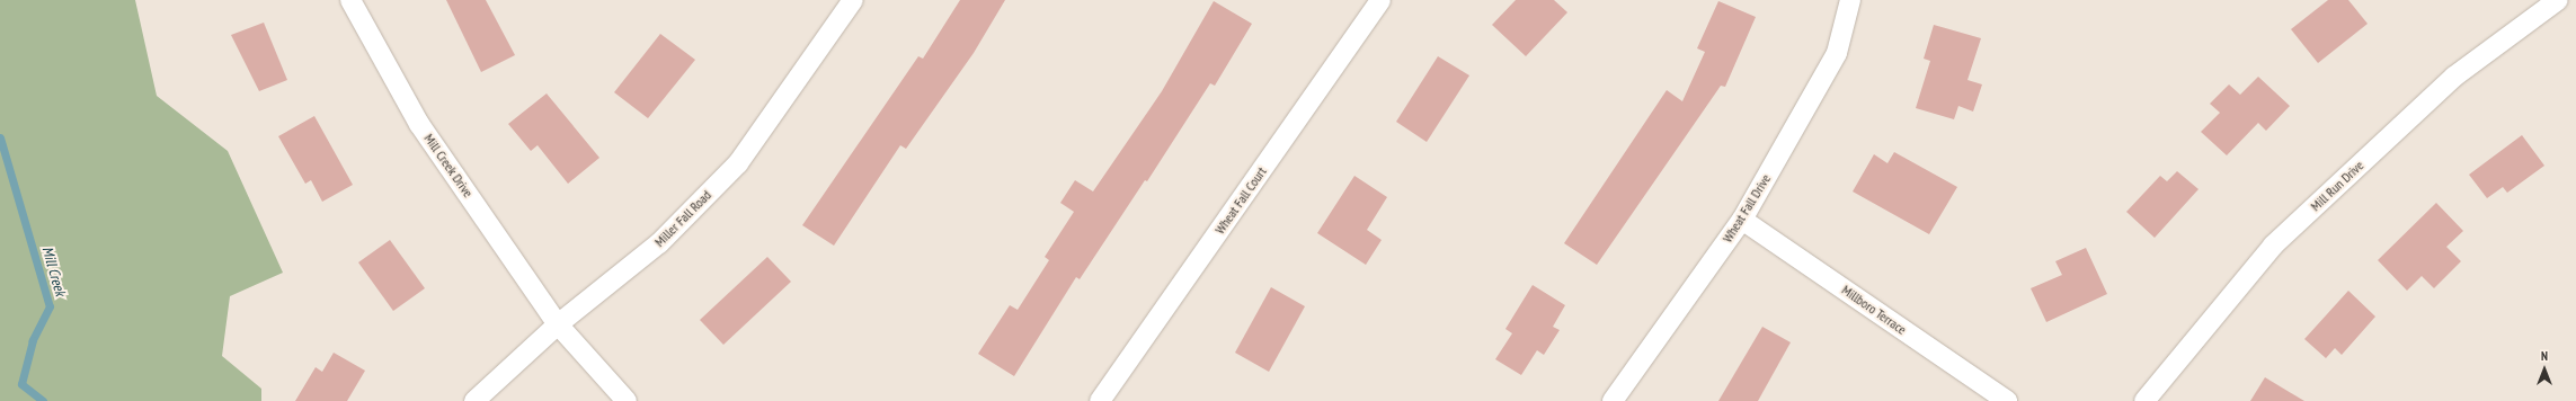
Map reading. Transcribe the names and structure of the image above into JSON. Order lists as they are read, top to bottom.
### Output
{
  "streets": {
    "street": [
      "Mill Creek Drive",
      "Mill Run Drive",
      "Wheat Fall Court",
      "Wheat Fall Drive",
      "Miller Fall Road",
      "Millboro Terrace"
    ]
  },
  "crossings": [
    ["Mill Creek Drive", "Miller Fall Road"],
    ["Wheat Fall Drive", "Millboro Terrace"]
  ],
  "water": ["Mill Creek"],
  "north": "top"
}
